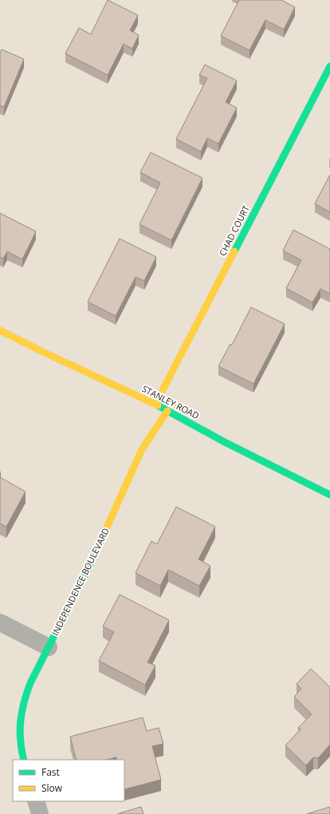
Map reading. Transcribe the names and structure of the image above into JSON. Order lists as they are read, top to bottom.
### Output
{
  "streets": {
    "street": ["CHAD COURT", "STANLEY ROAD", "INDEPENDENCE BOULEVARD"]
  },
  "crossings": [
    ["CHAD COURT", "STANLEY ROAD"],
    ["STANLEY ROAD", "INDEPENDENCE BOULEVARD"]
  ],
  "legend": ["Fast", "Slow"]
}
